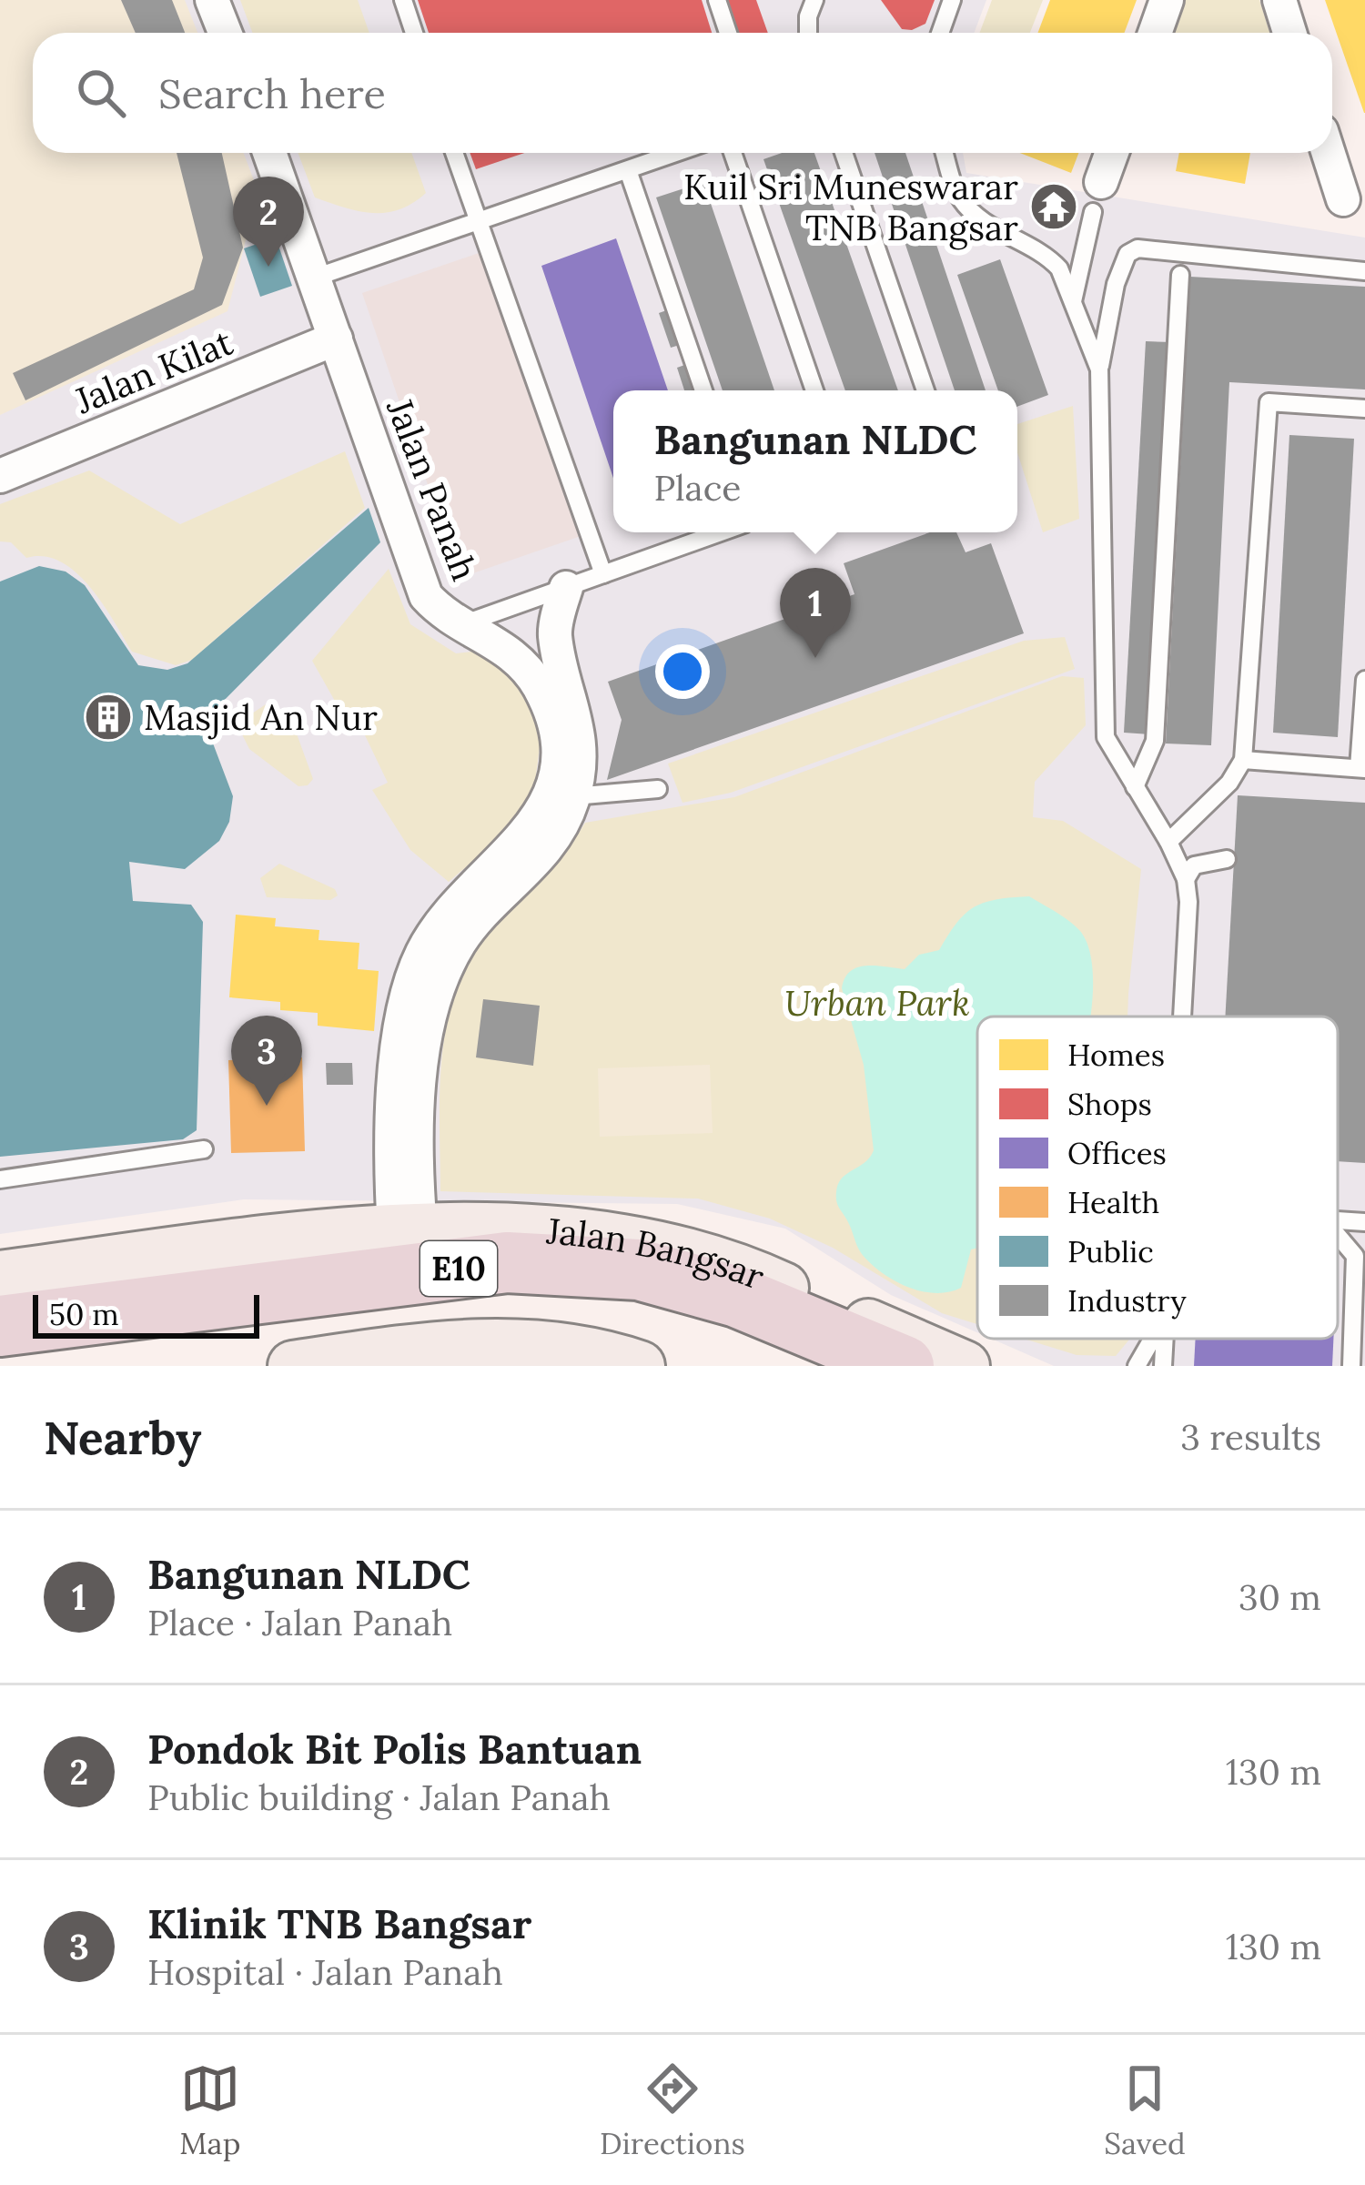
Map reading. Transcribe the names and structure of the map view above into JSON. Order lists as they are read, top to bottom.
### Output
{
  "streets": {
    "highway": ["E10"],
    "main road": ["Jalan Bangsar"],
    "street": ["Jalan Kilat", "Jalan Panah"]
  },
  "crossings": [
    ["Jalan Kilat", "Jalan Panah"],
    ["Jalan Panah", "Jalan Bangsar"]
  ],
  "parks": ["Urban Park"],
  "places": {
    "temple": ["Kuil Sri Muneswarar TNB Bangsar"],
    "building": ["Masjid An Nur"]
  },
  "legend": [
    "Homes",
    "Shops",
    "Offices",
    "Health",
    "Public",
    "Industry"
  ],
  "scale_bar": "50 m",
  "page": {
    "search": "Search here",
    "pins": ["2", "1", "3"],
    "popup": ["Bangunan NLDC", "Place"],
    "scale": "50 m",
    "heading": ["Nearby", "3 results"],
    "list": [
      {
        "mark": "1",
        "name": "Bangunan NLDC",
        "note": "Place · Jalan Panah",
        "value": "30 m"
      },
      {
        "mark": "2",
        "name": "Pondok Bit Polis Bantuan",
        "note": "Public building · Jalan Panah",
        "value": "130 m"
      },
      {
        "mark": "3",
        "name": "Klinik TNB Bangsar",
        "note": "Hospital · Jalan Panah",
        "value": "130 m"
      }
    ],
    "nav": ["Map", "Directions", "Saved"]
  }
}
